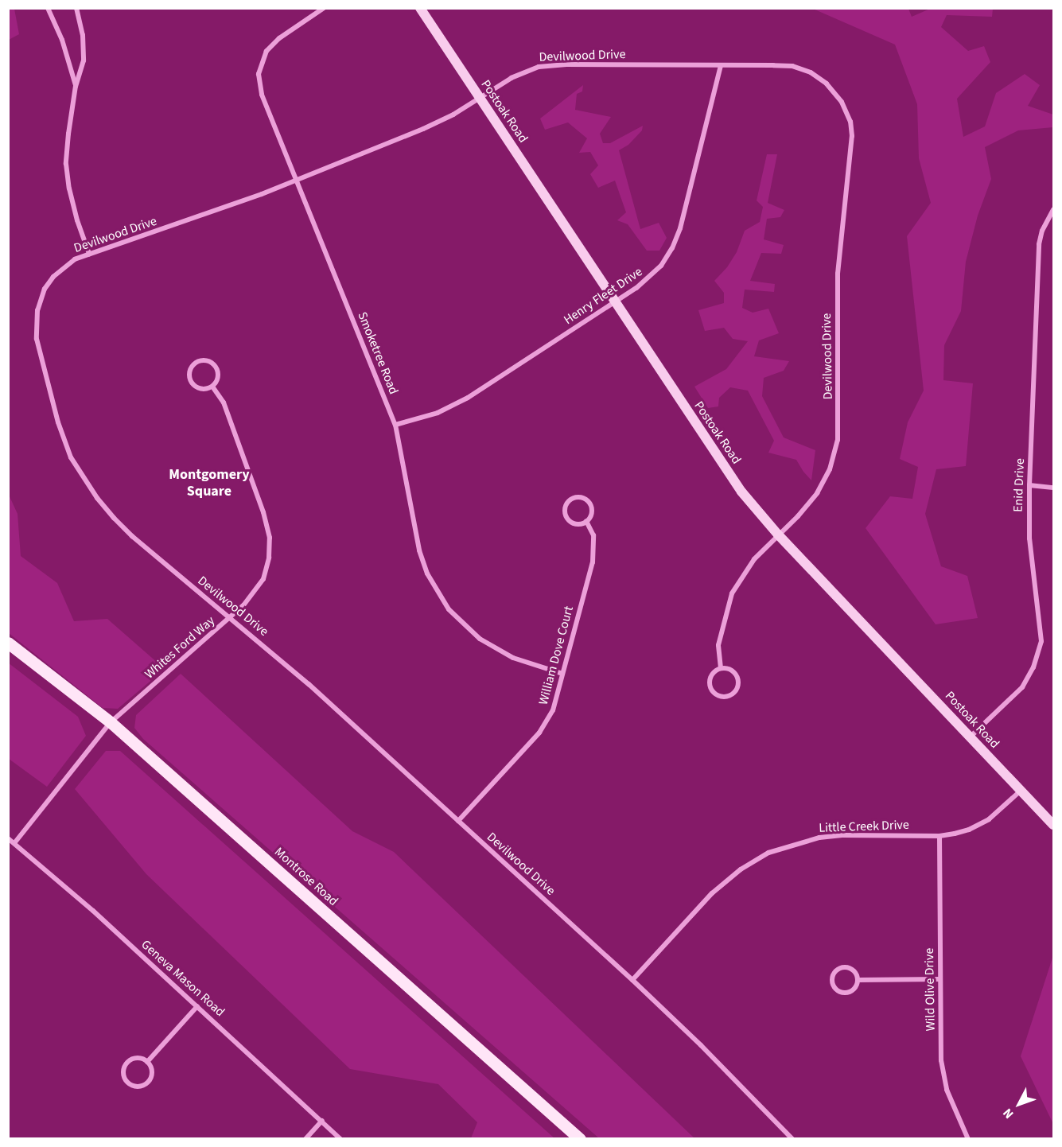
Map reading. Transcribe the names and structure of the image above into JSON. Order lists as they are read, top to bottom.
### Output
{
  "streets": {
    "main road": ["Montrose Road"],
    "street": [
      "Devilwood Drive",
      "Postoak Road",
      "Henry Fleet Drive",
      "Smoketree Road",
      "Enid Drive",
      "Whites Ford Way",
      "William Dove Court",
      "Little Creek Drive",
      "Geneva Mason Road",
      "Wild Olive Drive"
    ]
  },
  "crossings": [
    ["Devilwood Drive", "Postoak Road"],
    ["Devilwood Drive", "Henry Fleet Drive"],
    ["Devilwood Drive", "Smoketree Road"],
    ["Devilwood Drive", "Whites Ford Way"],
    ["Devilwood Drive", "William Dove Court"],
    ["Devilwood Drive", "Little Creek Drive"],
    ["Postoak Road", "Henry Fleet Drive"],
    ["Postoak Road", "Enid Drive"],
    ["Postoak Road", "Little Creek Drive"],
    ["Henry Fleet Drive", "Smoketree Road"],
    ["Smoketree Road", "William Dove Court"],
    ["Whites Ford Way", "Montrose Road"],
    ["Whites Ford Way", "Geneva Mason Road"],
    ["Little Creek Drive", "Wild Olive Drive"]
  ],
  "districts": ["Montgomery Square"],
  "north": "bottom left"
}
